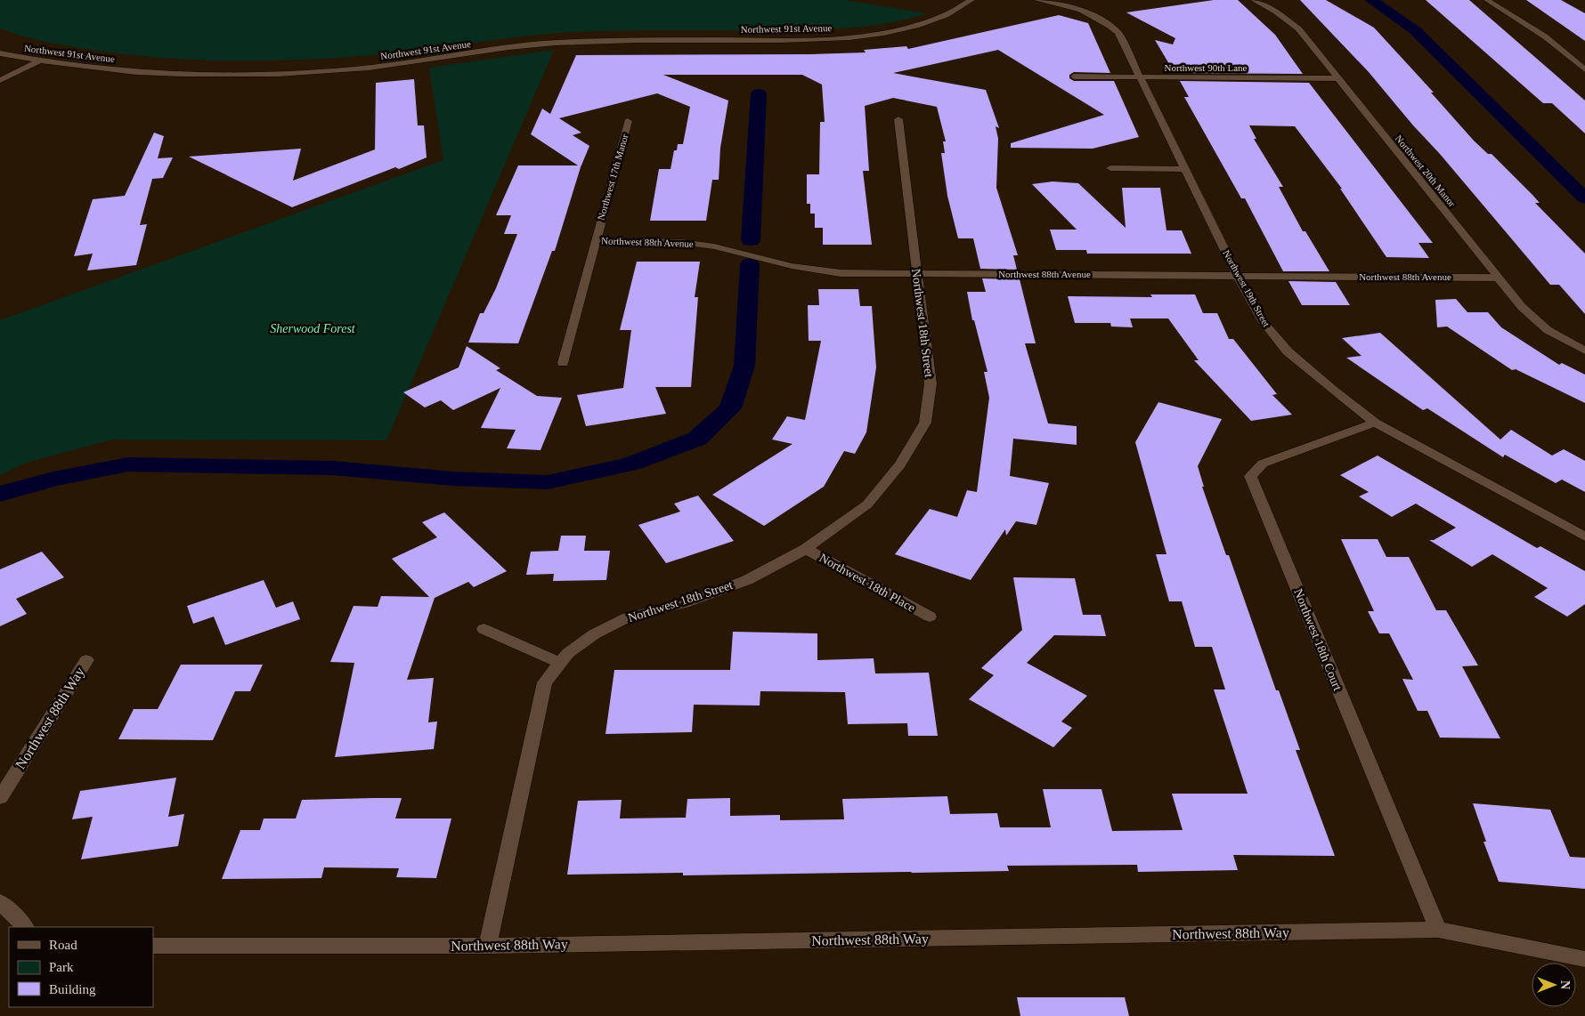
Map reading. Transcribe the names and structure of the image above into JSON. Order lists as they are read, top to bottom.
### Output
{
  "streets": {
    "street": [
      "Northwest 91st Avenue",
      "Northwest 90th Lane",
      "Northwest 20th Manor",
      "Northwest 17th Manor",
      "Northwest 88th Avenue",
      "Northwest 19th Street",
      "Northwest 18th Street",
      "Northwest 18th Place",
      "Northwest 18th Court",
      "Northwest 88th Way"
    ]
  },
  "crossings": [
    ["Northwest 90th Lane", "Northwest 20th Manor"],
    ["Northwest 90th Lane", "Northwest 19th Street"],
    ["Northwest 20th Manor", "Northwest 88th Avenue"],
    ["Northwest 17th Manor", "Northwest 88th Avenue"],
    ["Northwest 88th Avenue", "Northwest 19th Street"],
    ["Northwest 88th Avenue", "Northwest 18th Street"],
    ["Northwest 19th Street", "Northwest 18th Court"],
    ["Northwest 18th Street", "Northwest 18th Place"],
    ["Northwest 18th Street", "Northwest 88th Way"],
    ["Northwest 18th Court", "Northwest 88th Way"]
  ],
  "parks": ["Sherwood Forest"],
  "legend": ["Road", "Park", "Building"],
  "north": "right"
}
